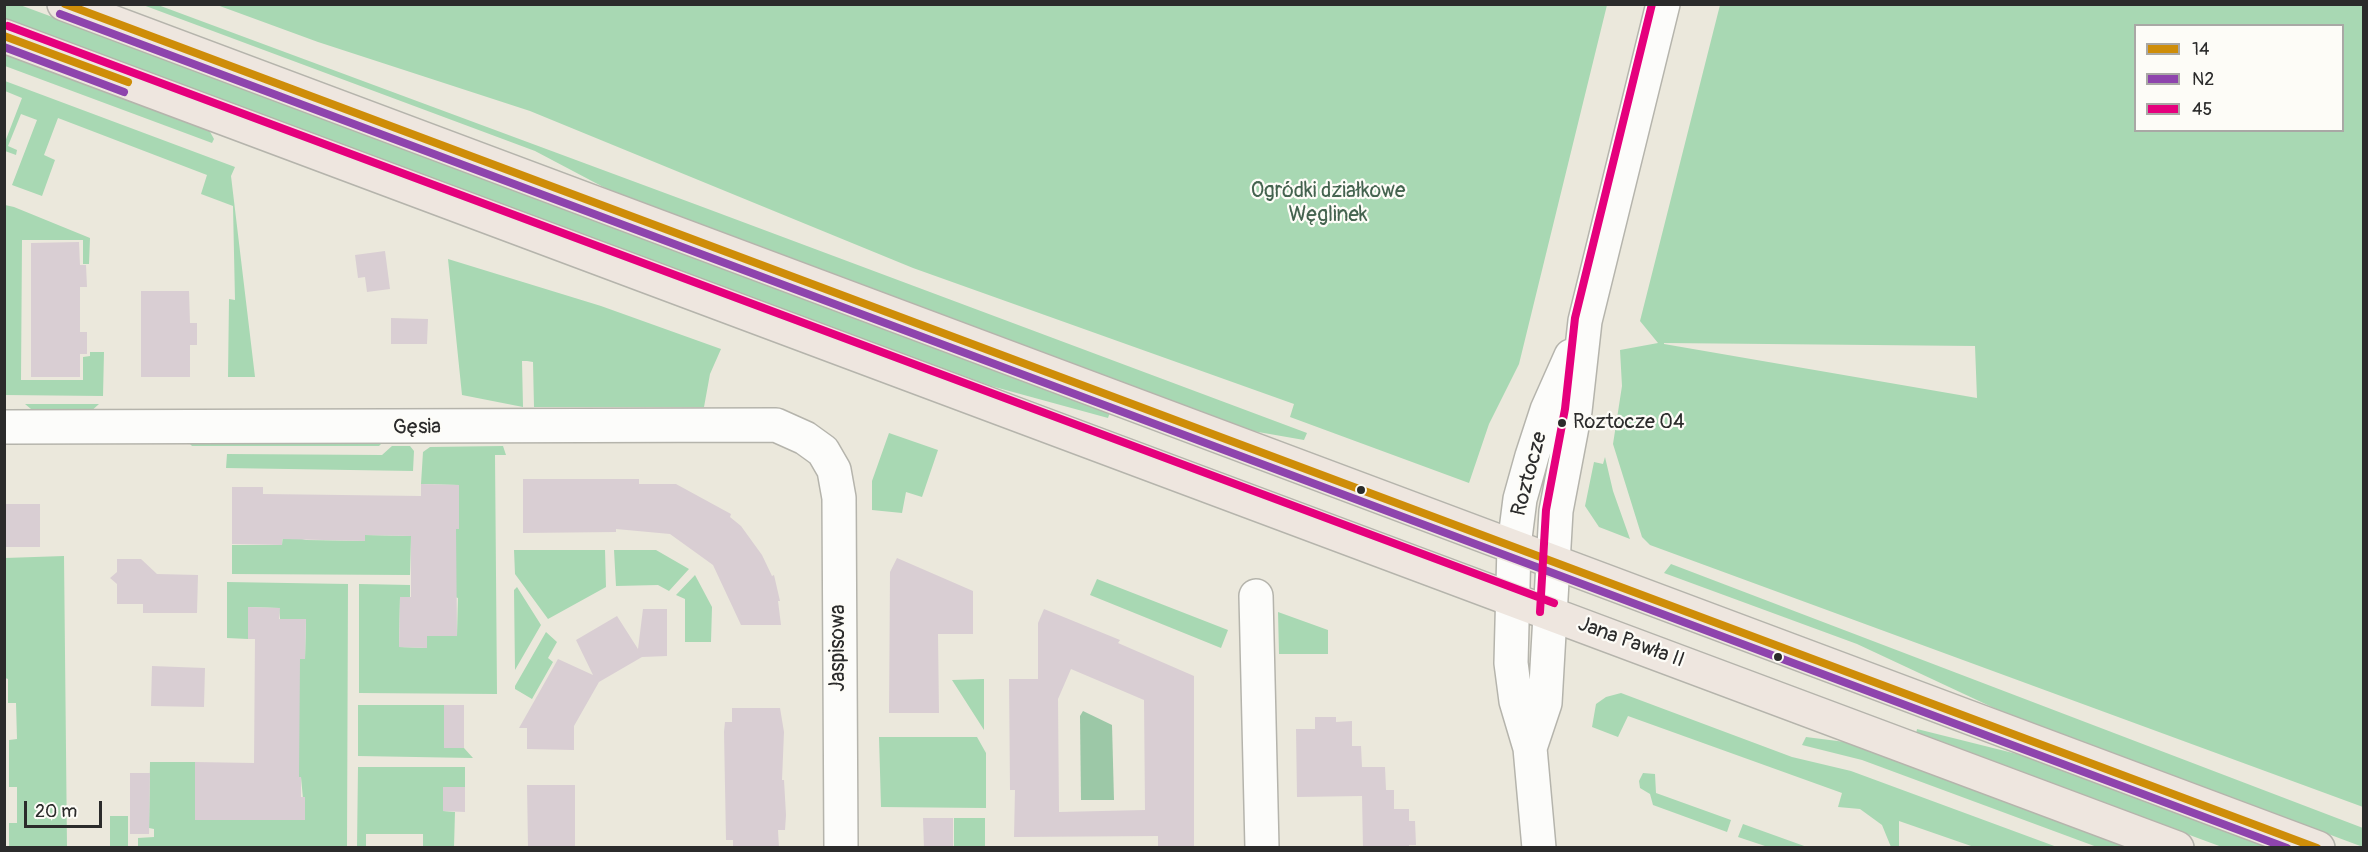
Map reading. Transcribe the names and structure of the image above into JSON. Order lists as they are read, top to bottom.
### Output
{
  "streets": {
    "main road": ["Jana Pawła II"],
    "street": ["Gęsia", "Roztocze", "Jaspisowa"]
  },
  "crossings": [
    ["Gęsia", "Jaspisowa"],
    ["Roztocze", "Jana Pawła II"]
  ],
  "parks": ["Ogródki działkowe Węglinek"],
  "places": ["Roztocze 04"],
  "lines": ["transit line 14", "transit line 45", "transit line N2"],
  "legend": ["14", "N2", "45"],
  "scale_bar": "20 m"
}
